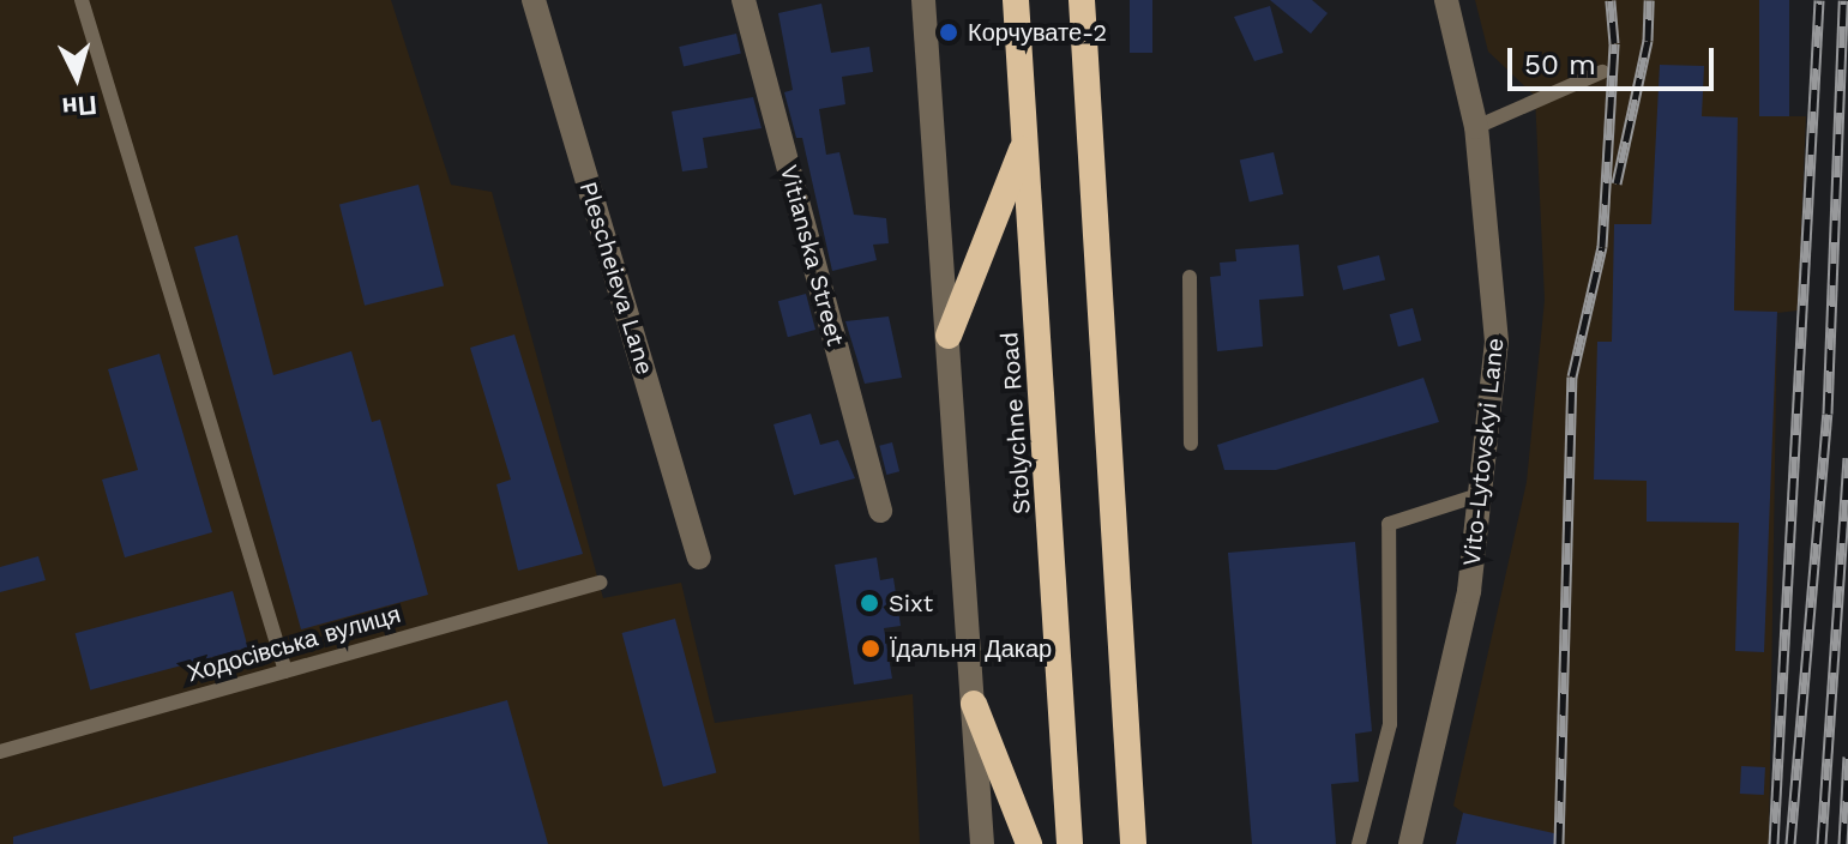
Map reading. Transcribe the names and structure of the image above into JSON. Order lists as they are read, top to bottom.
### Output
{
  "streets": {
    "highway": ["Stolychne Road"],
    "street": ["Vitianska Street", "Plescheieva Lane", "Vito-Lytovskyi Lane"],
    "lane": ["Ходосівська вулиця"]
  },
  "places": ["Корчувате-2", "Sixt", "Їдальня Дакар"],
  "scale_bar": "50 m",
  "north": "bottom"
}
